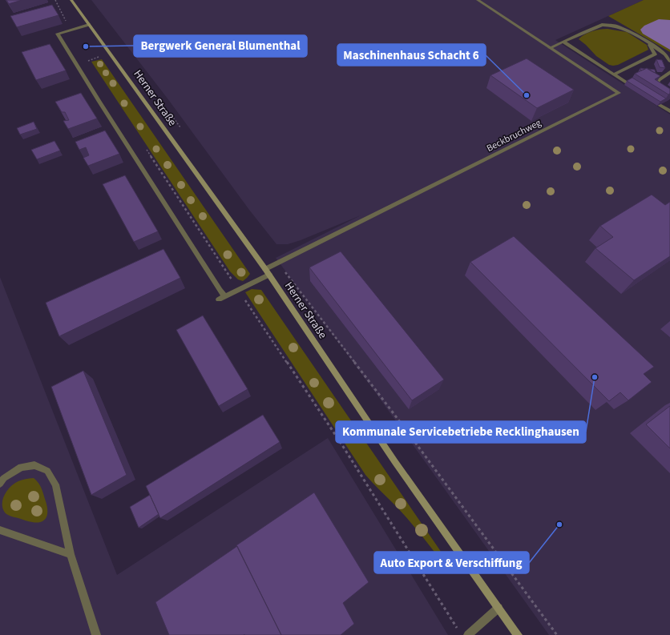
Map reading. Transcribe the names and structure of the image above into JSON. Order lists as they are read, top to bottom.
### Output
{
  "streets": {
    "main road": ["Herner Straße"],
    "street": ["Beckbruchweg"]
  },
  "crossings": [
    ["Herner Straße", "Beckbruchweg"]
  ],
  "places": [
    "Bergwerk General Blumenthal",
    "Maschinenhaus Schacht 6",
    "Kommunale Servicebetriebe Recklinghausen",
    "Auto Export & Verschiffung"
  ]
}
